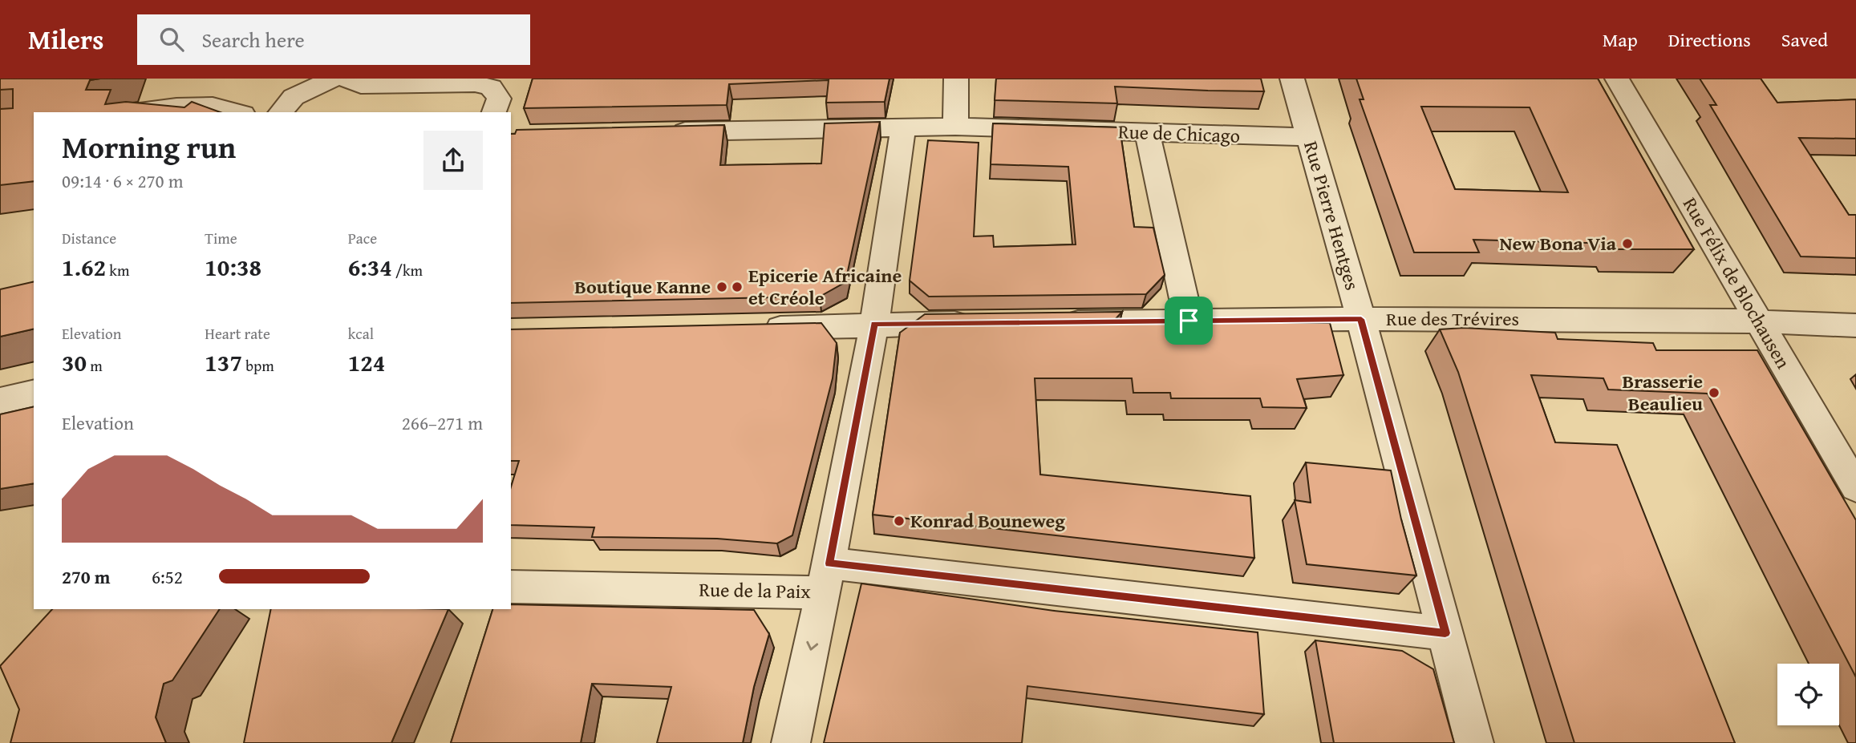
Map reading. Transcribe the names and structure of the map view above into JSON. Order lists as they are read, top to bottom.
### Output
{
  "streets": {
    "street": [
      "Rue de Chicago",
      "Rue Pierre Hentges",
      "Rue Félix de Blochausen",
      "Rue des Trévires",
      "Rue de la Paix"
    ]
  },
  "crossings": [
    ["Rue de Chicago", "Rue Pierre Hentges"],
    ["Rue Pierre Hentges", "Rue des Trévires"],
    ["Rue Pierre Hentges", "Rue de la Paix"],
    ["Rue Félix de Blochausen", "Rue des Trévires"]
  ],
  "places": [
    "New Bona Via",
    "Boutique Kanne",
    "Epicerie Africaine et Créole",
    "Brasserie Beaulieu",
    "Konrad Bouneweg"
  ],
  "page": {
    "header": "Milers",
    "search": "Search here",
    "nav": ["Map", "Directions", "Saved"],
    "heading": ["Morning run", "09:14 · 6 × 270 m"],
    "stats": [
      ["Distance", "1.62 km"],
      ["Time", "10:38"],
      ["Pace", "6:34 /km"],
      ["Elevation", "30 m"],
      ["Heart rate", "137 bpm"],
      ["kcal", "124"]
    ],
    "chart": ["Elevation", "266–271 m"],
    "list": [
      {
        "name": "270 m",
        "note": "6:52"
      }
    ]
  }
}
